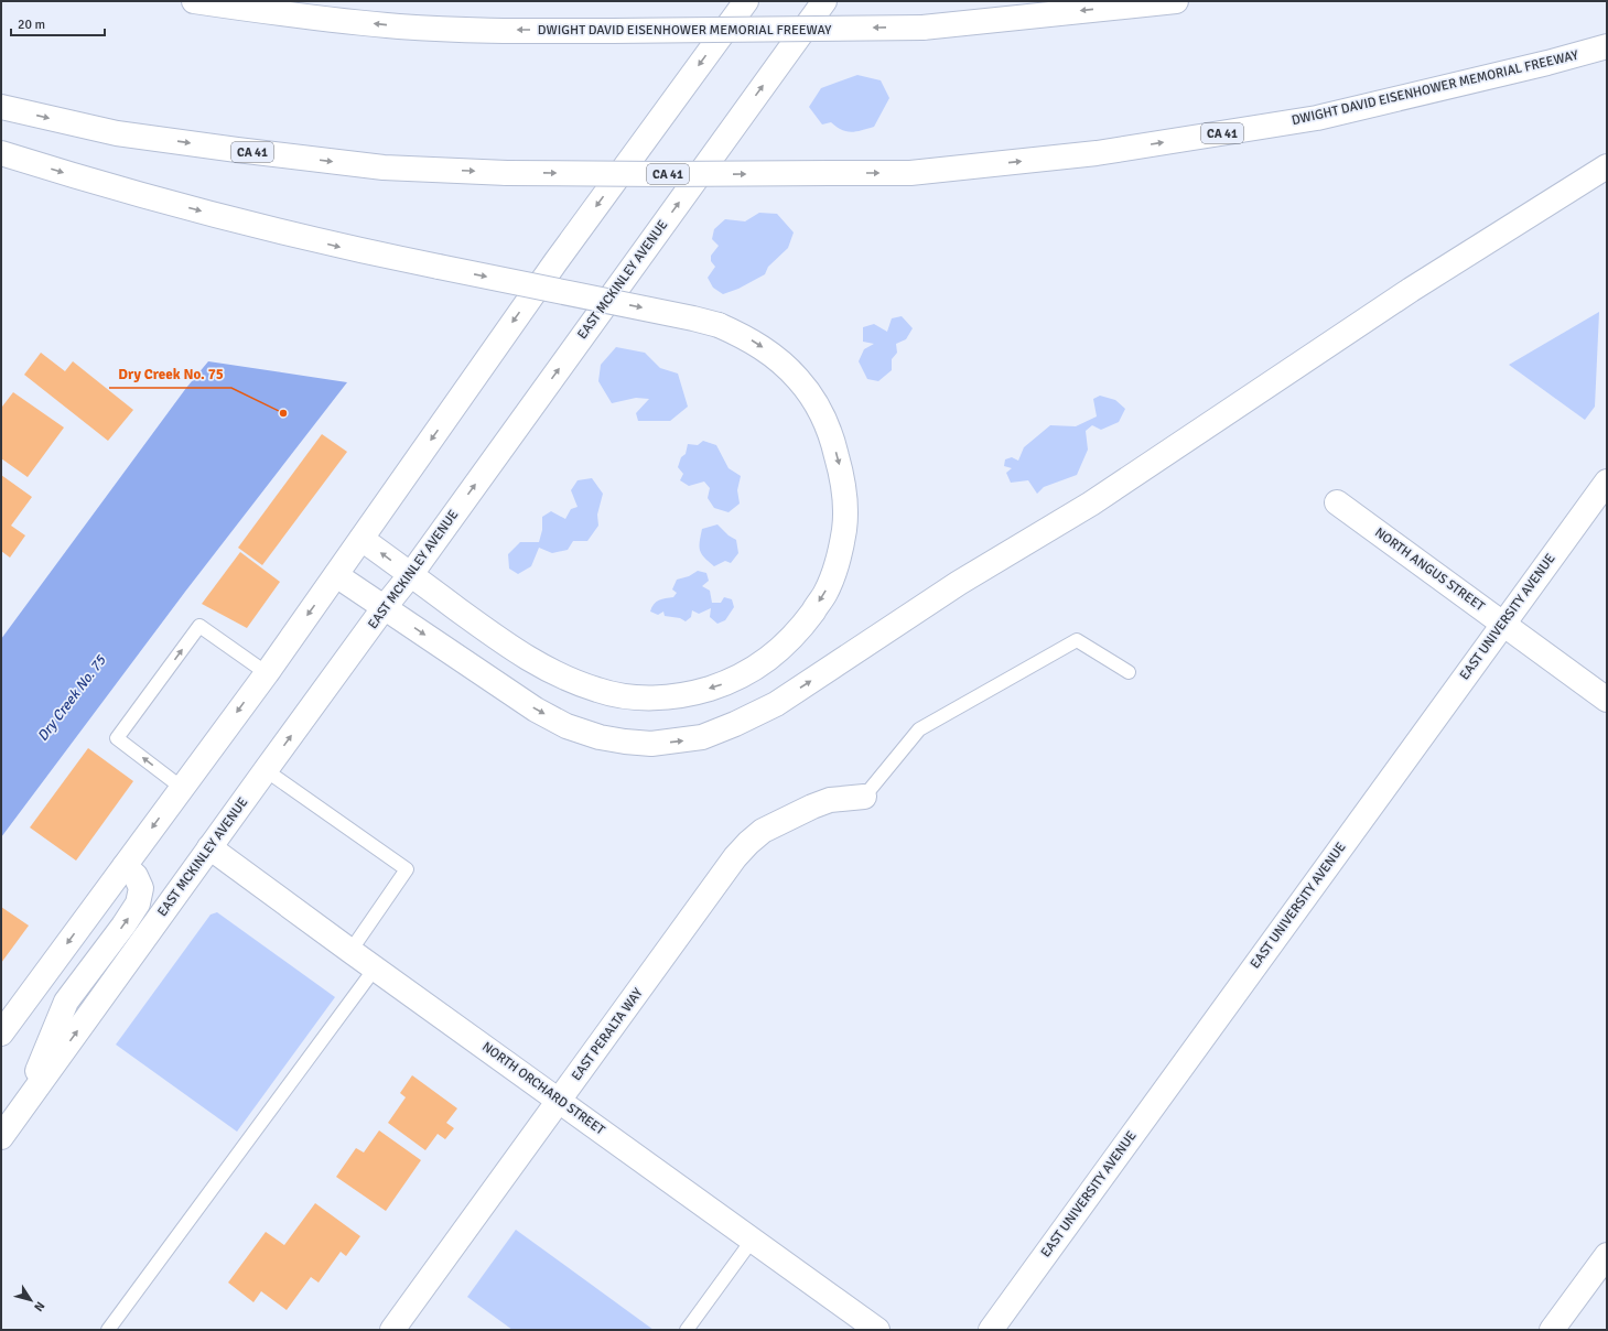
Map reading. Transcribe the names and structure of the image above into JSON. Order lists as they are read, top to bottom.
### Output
{
  "streets": {
    "main road": [
      "DWIGHT DAVID EISENHOWER MEMORIAL FREEWAY",
      "CA 41",
      "EAST MCKINLEY AVENUE",
      "NORTH ANGUS STREET",
      "EAST UNIVERSITY AVENUE",
      "EAST PERALTA WAY",
      "NORTH ORCHARD STREET"
    ]
  },
  "crossings": [
    ["EAST MCKINLEY AVENUE", "NORTH ORCHARD STREET"],
    ["NORTH ANGUS STREET", "EAST UNIVERSITY AVENUE"],
    ["EAST PERALTA WAY", "NORTH ORCHARD STREET"]
  ],
  "water": ["Dry Creek No. 75"],
  "places": ["Dry Creek No. 75"],
  "scale_bar": "20 m",
  "north": "bottom right"
}
